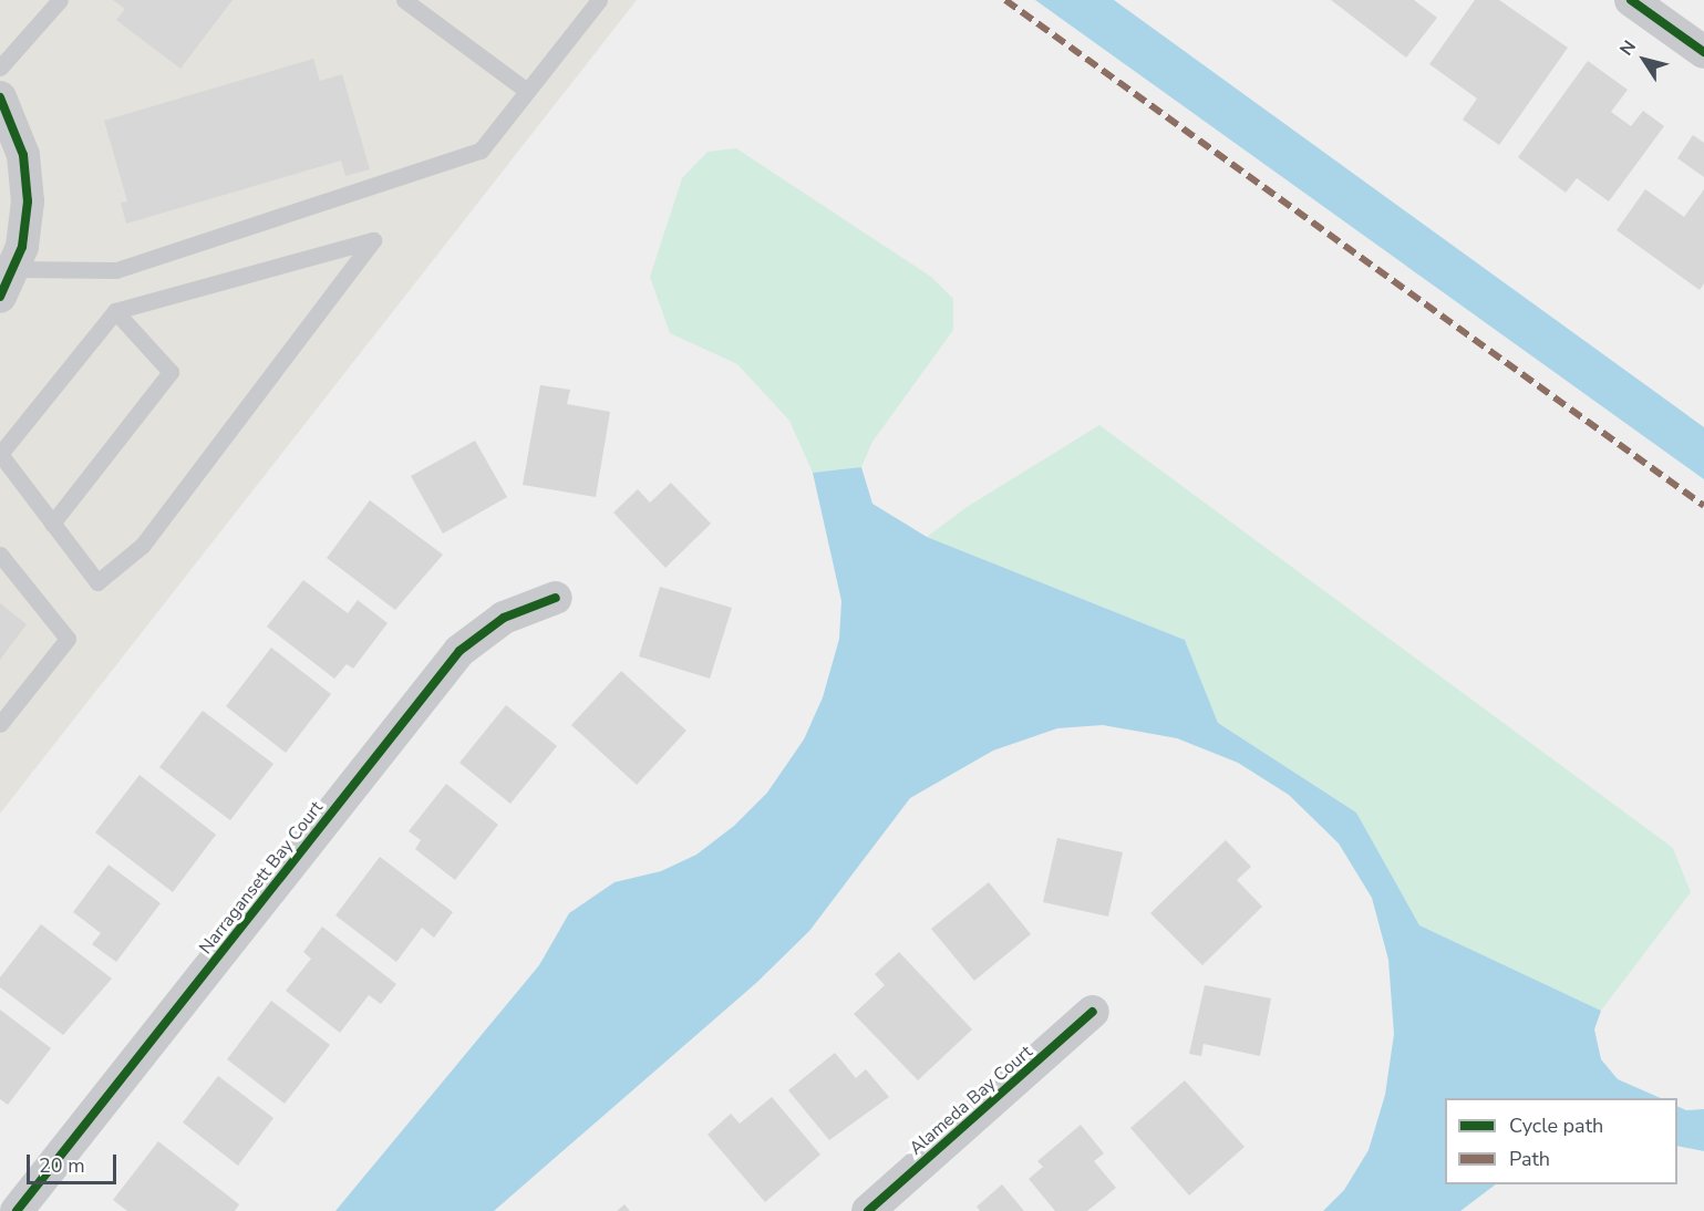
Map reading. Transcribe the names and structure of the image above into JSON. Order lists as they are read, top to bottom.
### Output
{
  "streets": {
    "street": ["Narragansett Bay Court", "Alameda Bay Court"]
  },
  "legend": ["Cycle path", "Path"],
  "scale_bar": "20 m",
  "north": "top left"
}
